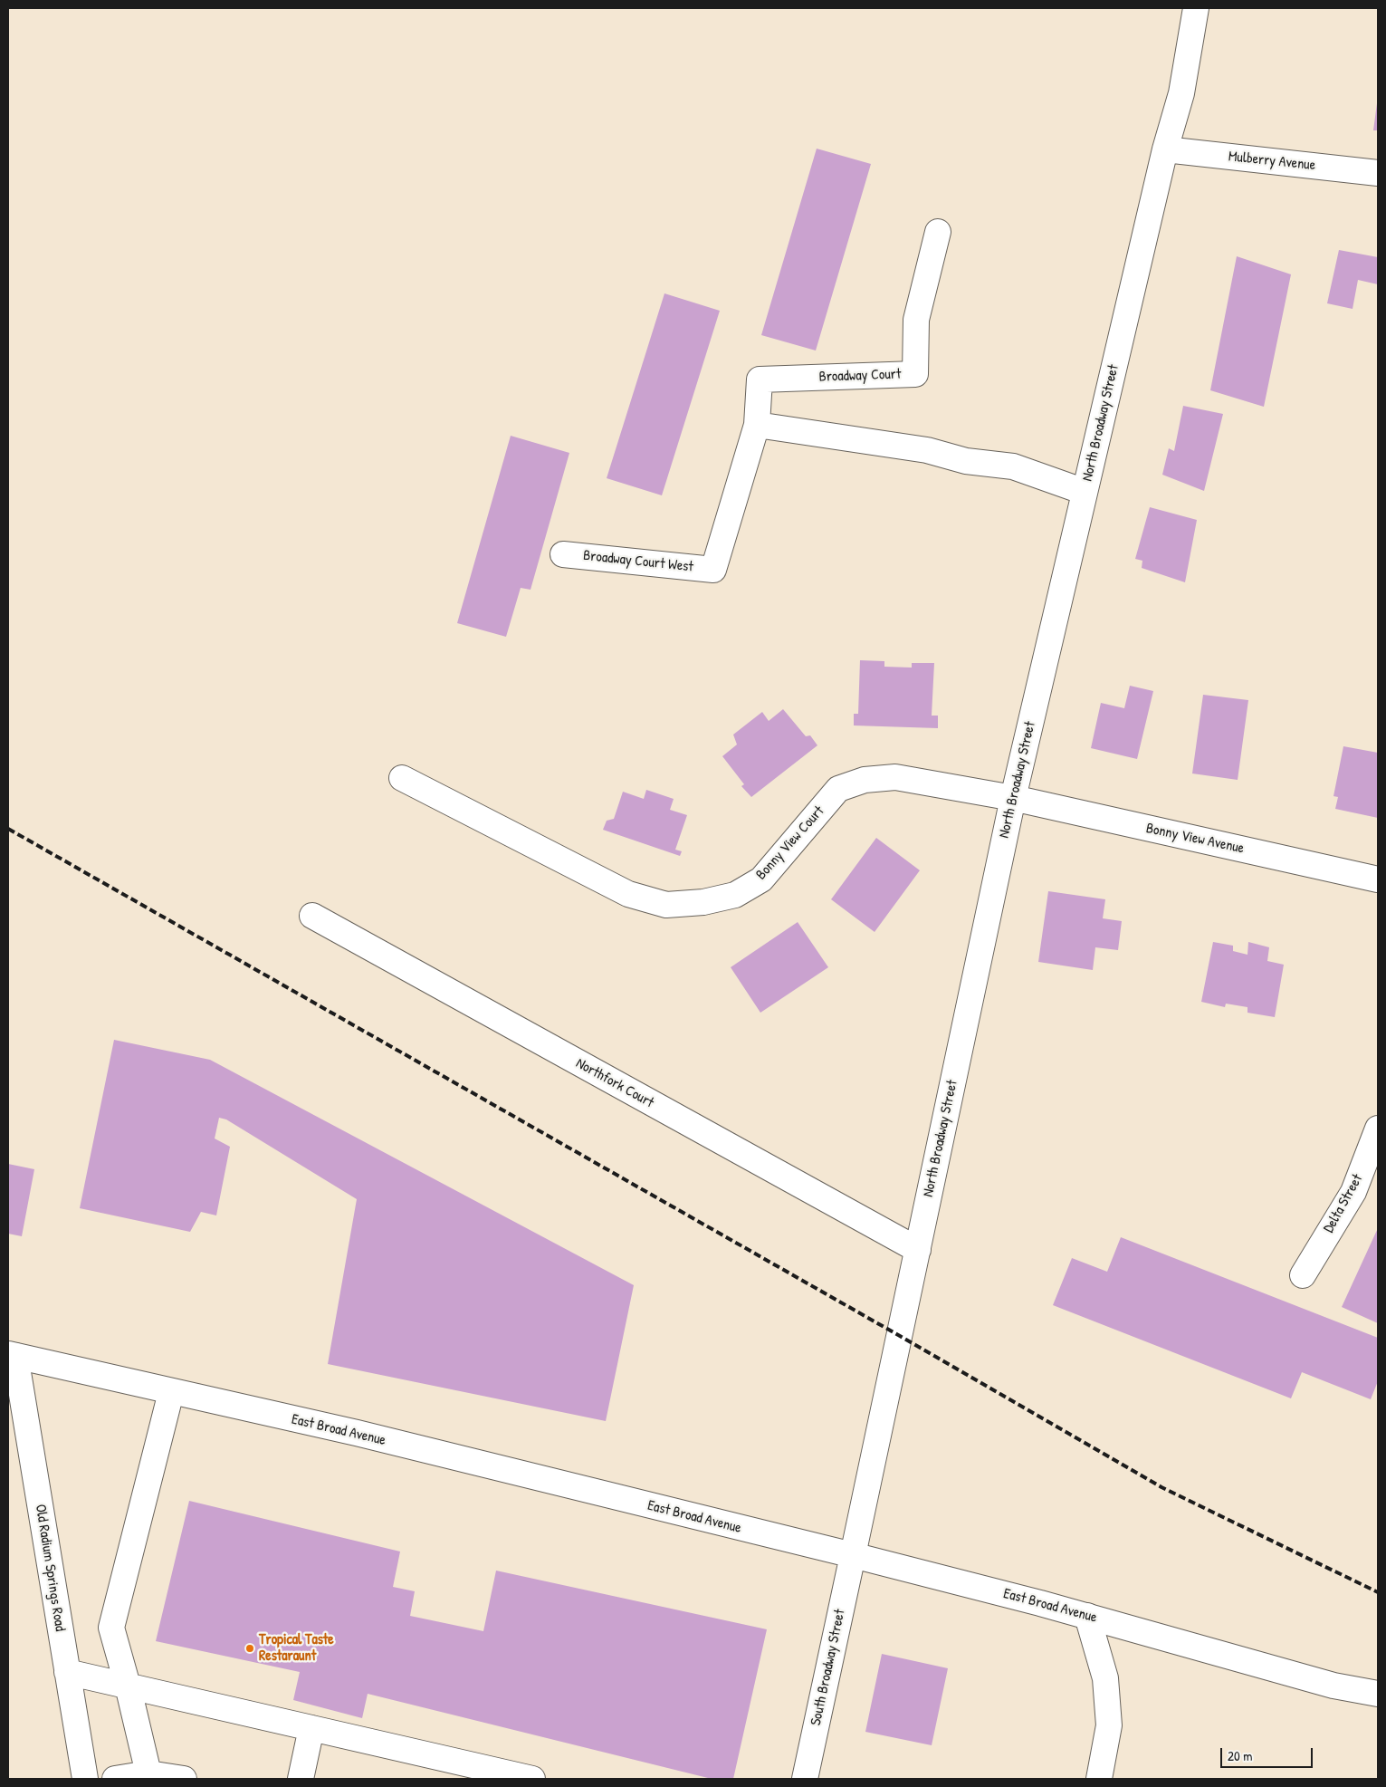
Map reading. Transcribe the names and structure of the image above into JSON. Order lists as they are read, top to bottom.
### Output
{
  "streets": {
    "street": [
      "Mulberry Avenue",
      "Broadway Court",
      "North Broadway Street",
      "Broadway Court West",
      "Bonny View Avenue",
      "Bonny View Court",
      "Northfork Court",
      "Delta Street",
      "East Broad Avenue",
      "Old Radium Springs Road",
      "South Broadway Street"
    ]
  },
  "crossings": [
    ["Mulberry Avenue", "North Broadway Street"],
    ["Broadway Court", "Broadway Court West"],
    ["North Broadway Street", "Bonny View Avenue"],
    ["North Broadway Street", "Bonny View Court"],
    ["North Broadway Street", "Northfork Court"],
    ["North Broadway Street", "East Broad Avenue"],
    ["North Broadway Street", "South Broadway Street"],
    ["Bonny View Avenue", "Bonny View Court"],
    ["East Broad Avenue", "Old Radium Springs Road"],
    ["East Broad Avenue", "South Broadway Street"]
  ],
  "places": ["Tropical Taste Restaraunt"],
  "scale_bar": "20 m"
}
